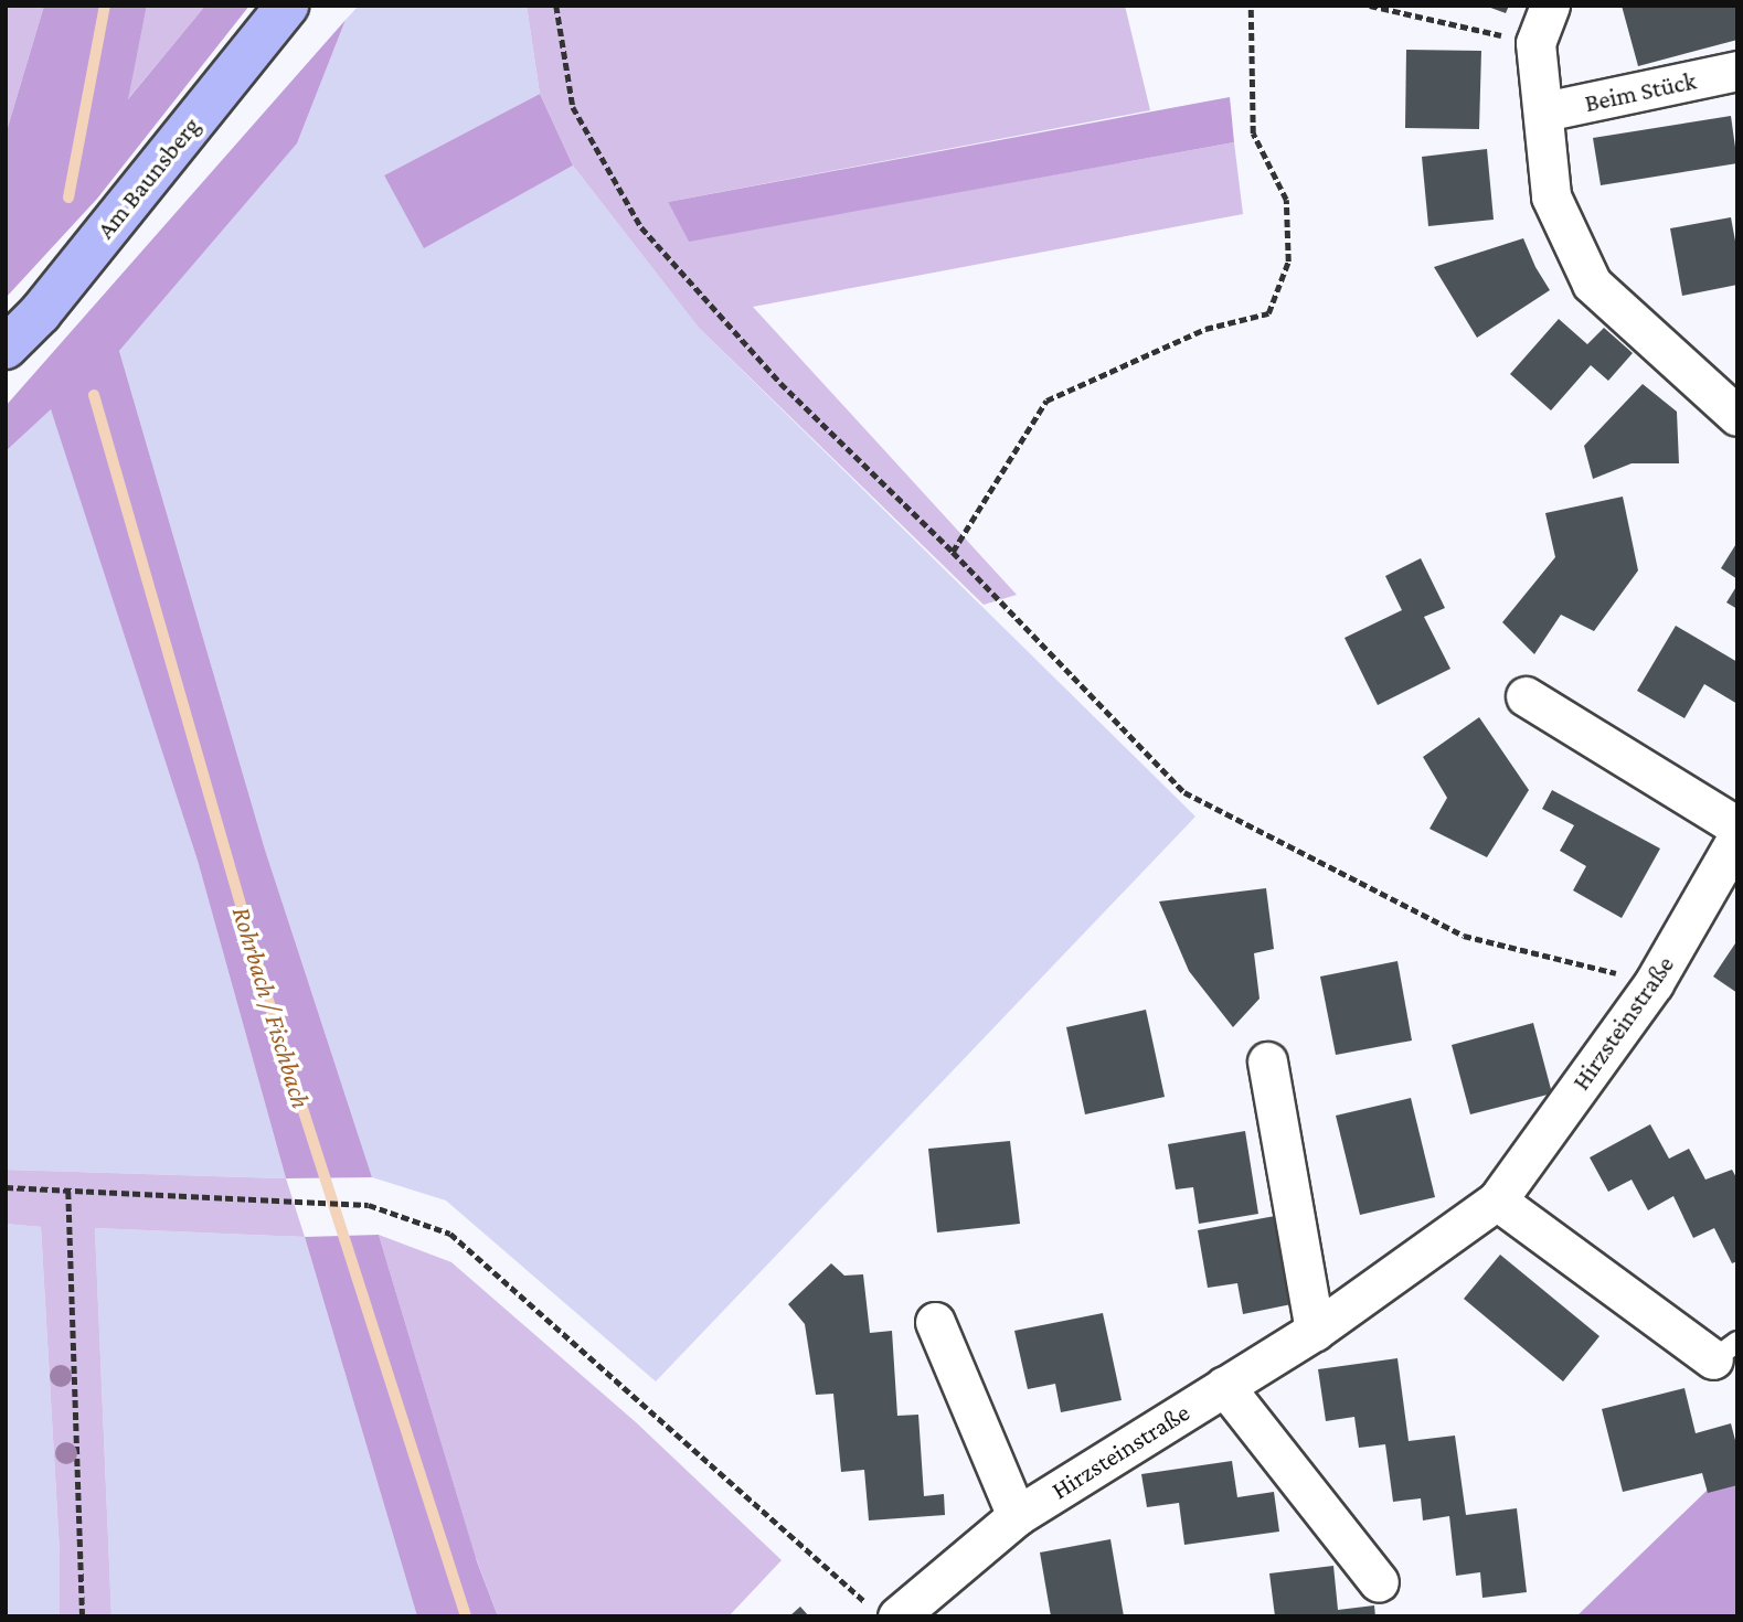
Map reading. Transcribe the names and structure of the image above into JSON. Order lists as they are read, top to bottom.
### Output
{
  "streets": {
    "main road": ["Am Baunsberg"],
    "street": ["Beim Stück", "Hirzsteinstraße"]
  },
  "water": ["Rohrbach / Fischbach"]
}
